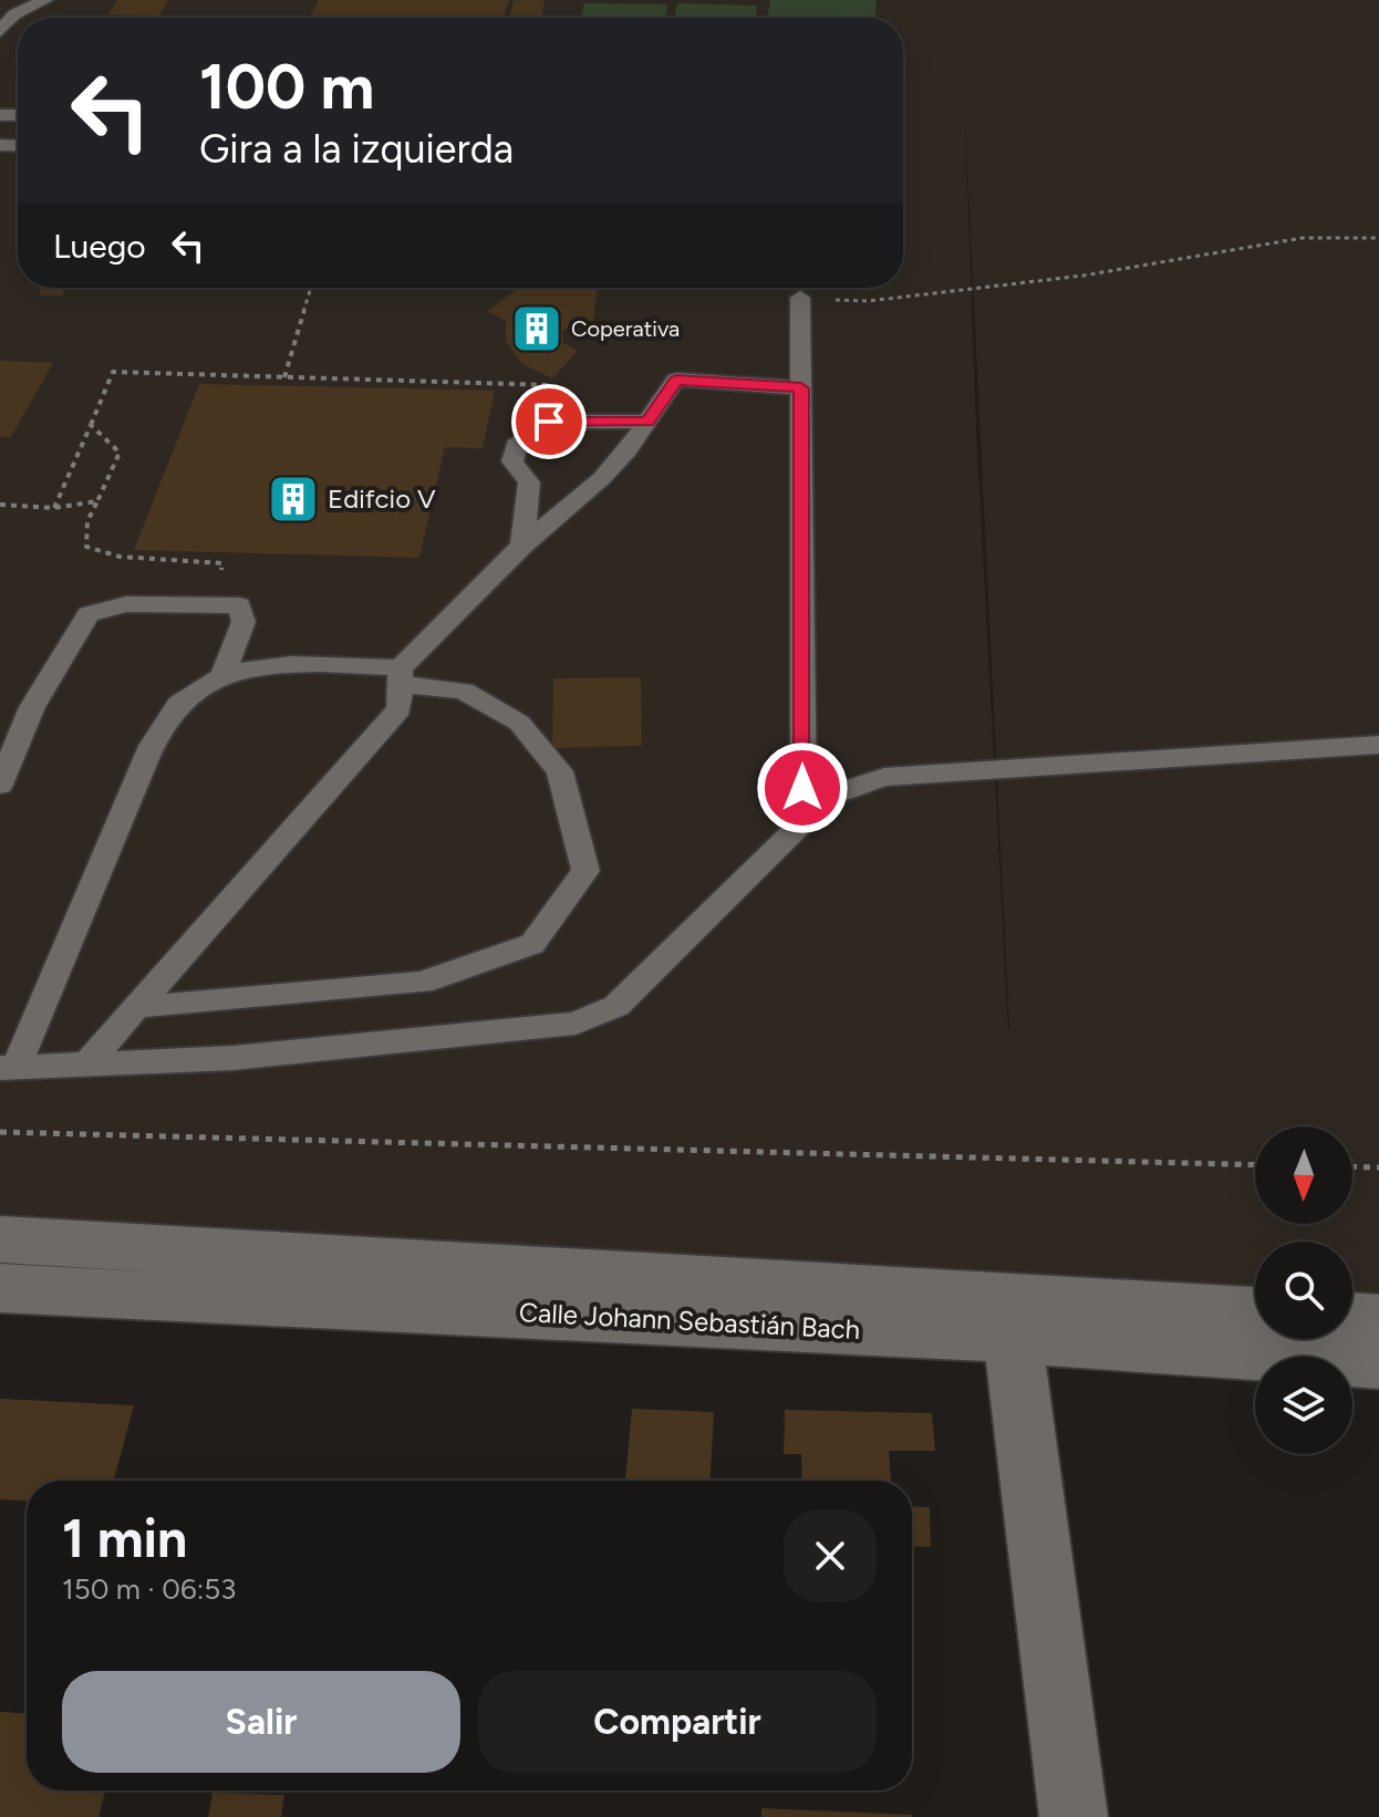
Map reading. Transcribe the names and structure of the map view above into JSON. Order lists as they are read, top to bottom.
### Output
{
  "streets": {
    "street": ["Calle Johann Sebastián Bach"]
  },
  "places": {
    "building": ["Coperativa", "Edifcio V"]
  },
  "north": "bottom",
  "page": {
    "turn": ["100 m", "Gira a la izquierda"],
    "then": "Luego",
    "heading": ["1 min", "150 m · 06:53"],
    "buttons": ["Salir", "Compartir"]
  }
}
